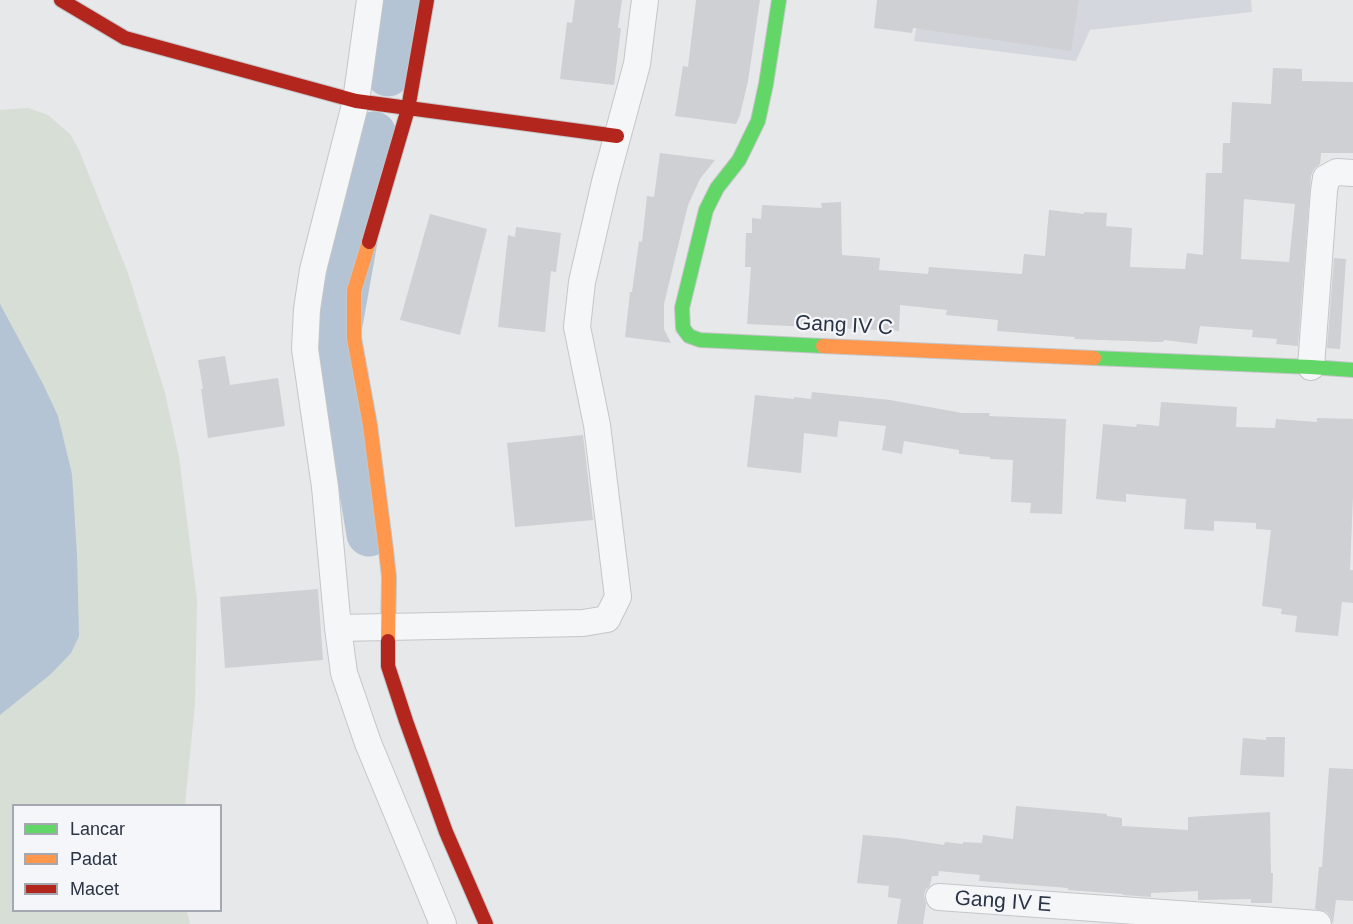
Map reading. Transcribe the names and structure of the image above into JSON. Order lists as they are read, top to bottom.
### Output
{
  "streets": {
    "street": ["Gang IV C", "Gang IV E"]
  },
  "legend": ["Lancar", "Padat", "Macet"]
}
